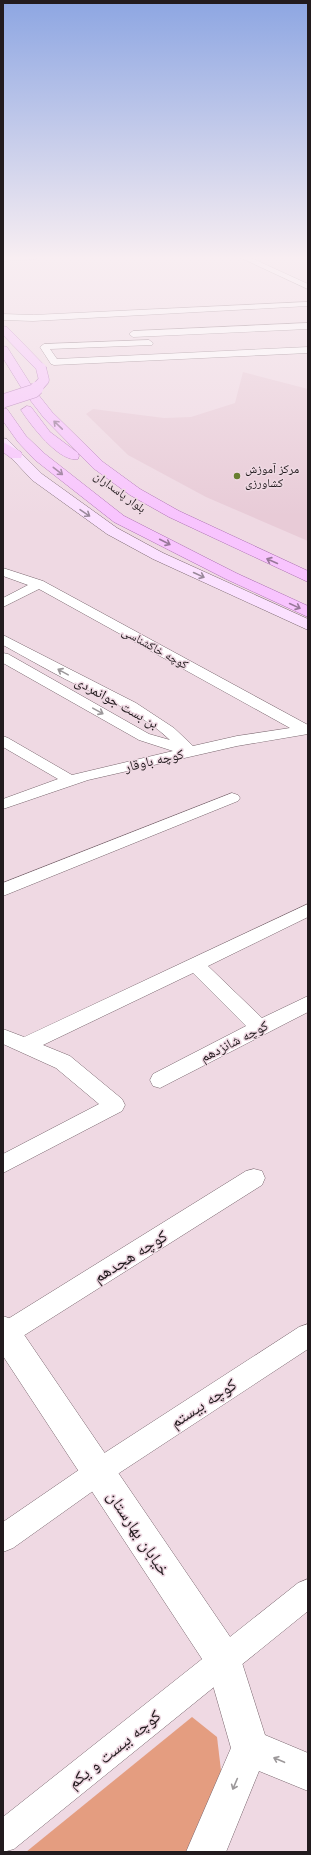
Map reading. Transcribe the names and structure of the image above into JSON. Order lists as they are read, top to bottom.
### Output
{
  "streets": {
    "main road": ["بلوار پاسداران"],
    "street": [
      "کوچه خاکشناسی",
      "بن بست جوانمردی",
      "کوچه باوقار",
      "کوچه شانزدهم",
      "کوچه هجدهم",
      "کوچه بیستم",
      "خیابان بهارستان",
      "کوچه بیست و یکم"
    ]
  },
  "crossings": [
    ["کوچه خاکشناسی", "کوچه باوقار"],
    ["بن بست جوانمردی", "کوچه باوقار"],
    ["کوچه هجدهم", "خیابان بهارستان"],
    ["کوچه بیستم", "خیابان بهارستان"],
    ["خیابان بهارستان", "کوچه بیست و یکم"]
  ],
  "places": ["مرکز آموزش کشاورزی"]
}
